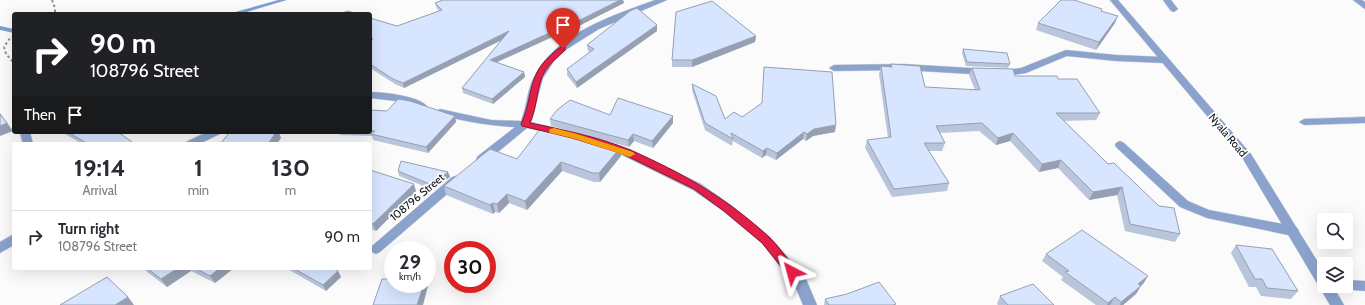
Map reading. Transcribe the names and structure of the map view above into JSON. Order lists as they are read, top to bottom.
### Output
{
  "streets": {
    "street": ["Nyala Road", "108796 Street"]
  },
  "page": {
    "turn": ["90 m", "108796 Street"],
    "then": "Then",
    "eta": [
      "19:14",
      "Arrival",
      "1",
      "min",
      "130",
      "m"
    ],
    "list": [
      {
        "name": "Turn right",
        "note": "108796 Street",
        "value": "90 m"
      }
    ],
    "speed": "29 km/h",
    "limit": "30"
  }
}
